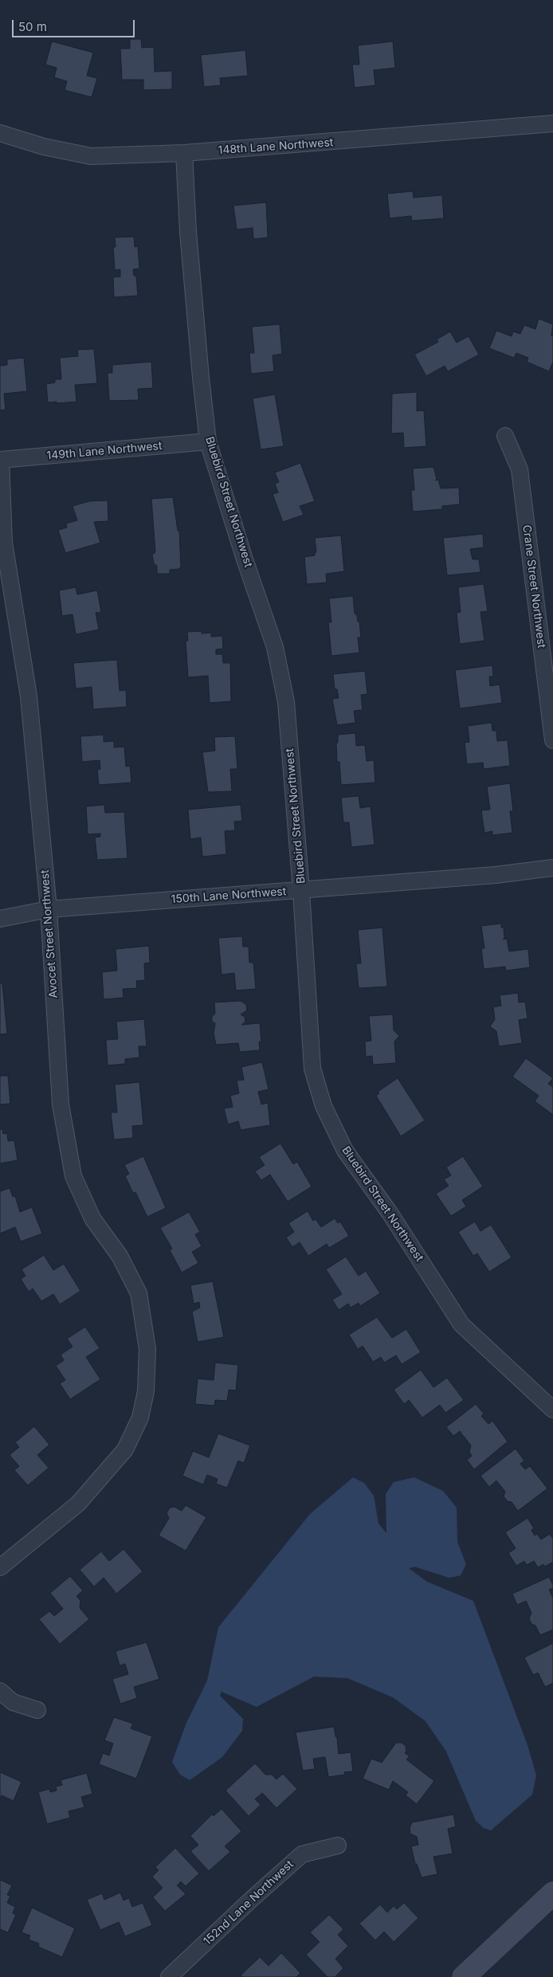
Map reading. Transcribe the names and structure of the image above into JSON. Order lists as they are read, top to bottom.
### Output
{
  "streets": {
    "street": [
      "148th Lane Northwest",
      "149th Lane Northwest",
      "Bluebird Street Northwest",
      "Crane Street Northwest",
      "150th Lane Northwest",
      "Avocet Street Northwest",
      "152nd Lane Northwest"
    ]
  },
  "crossings": [
    ["148th Lane Northwest", "Bluebird Street Northwest"],
    ["149th Lane Northwest", "Bluebird Street Northwest"],
    ["149th Lane Northwest", "Avocet Street Northwest"],
    ["Bluebird Street Northwest", "150th Lane Northwest"],
    ["150th Lane Northwest", "Avocet Street Northwest"]
  ],
  "scale_bar": "50 m"
}
